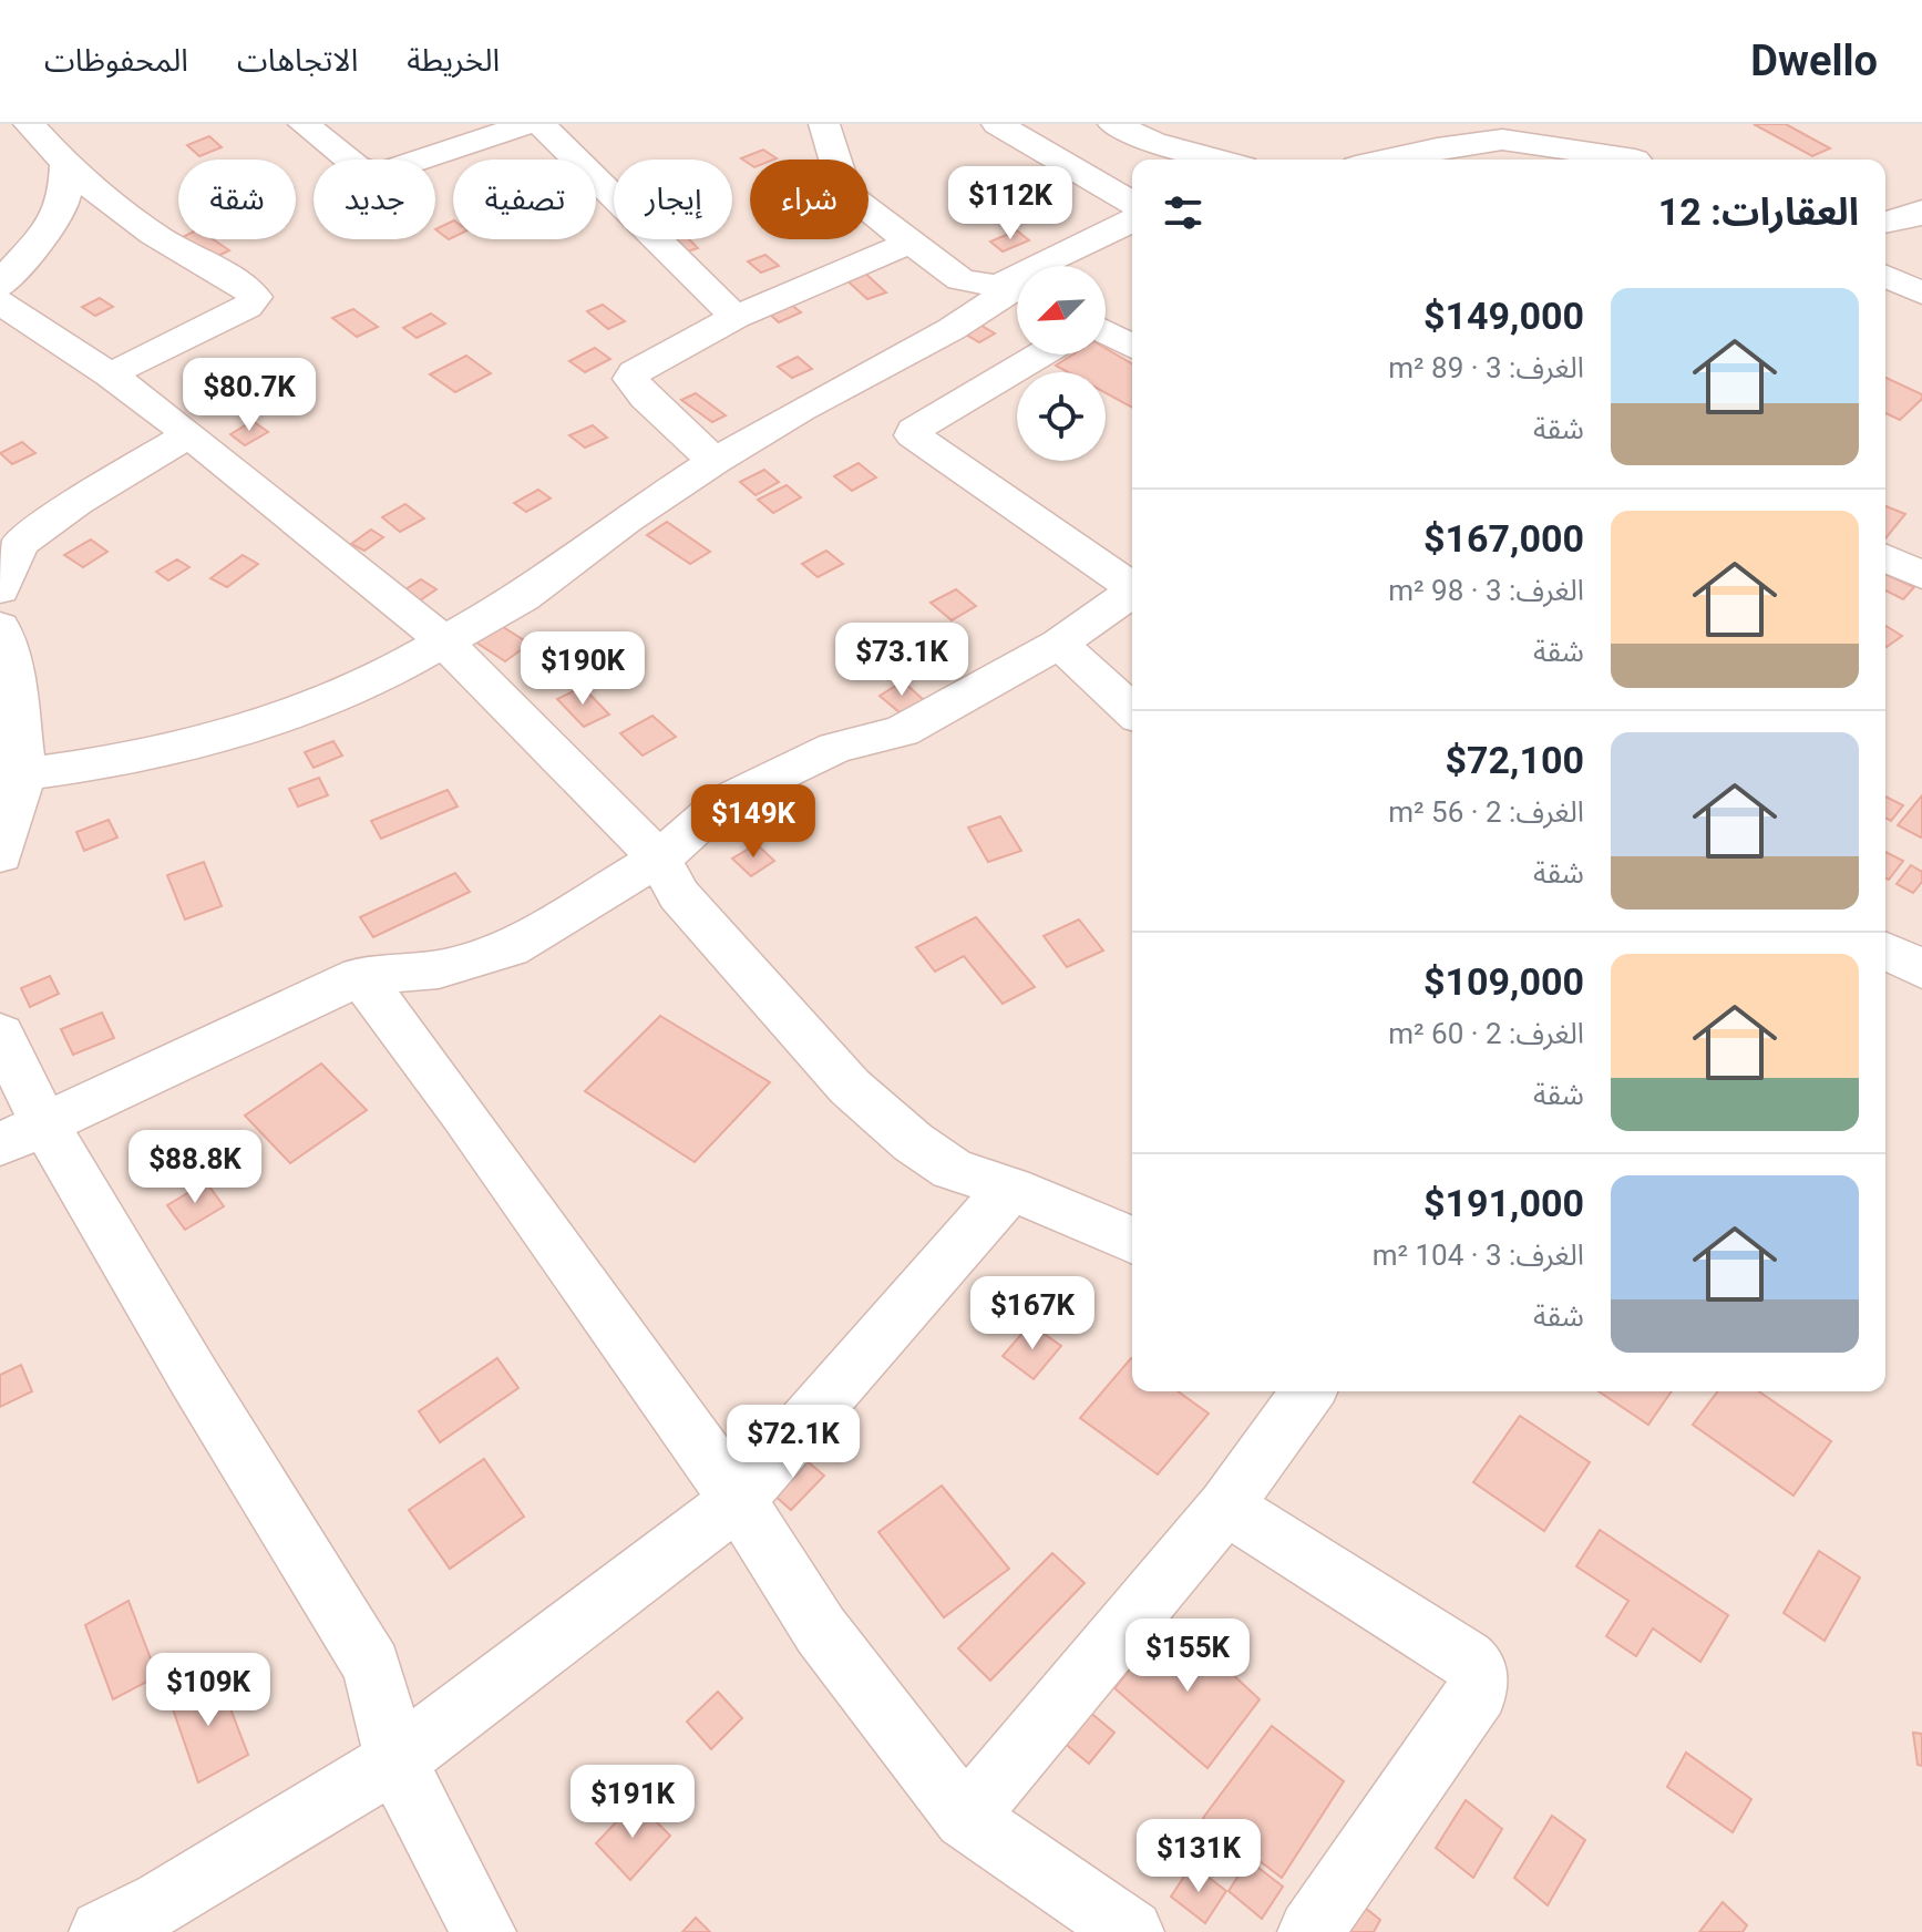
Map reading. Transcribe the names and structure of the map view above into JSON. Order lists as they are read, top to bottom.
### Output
{
  "north": "bottom left",
  "page": {
    "header": "Dwello",
    "nav": ["الخريطة", "الاتجاهات", "المحفوظات"],
    "chip": [
      "شراء",
      "إيجار",
      "تصفية",
      "جديد",
      "شقة"
    ],
    "heading": "العقارات: 12",
    "price": [
      "$112K",
      "$80.7K",
      "$73.1K",
      "$190K",
      "$149K",
      "$88.8K",
      "$167K",
      "$72.1K",
      "$155K",
      "$109K",
      "$191K",
      "$131K"
    ],
    "list": [
      {
        "name": "$149,000",
        "note": "الغرف: 3 · 89 m² · شقة"
      },
      {
        "name": "$167,000",
        "note": "الغرف: 3 · 98 m² · شقة"
      },
      {
        "name": "$72,100",
        "note": "الغرف: 2 · 56 m² · شقة"
      },
      {
        "name": "$109,000",
        "note": "الغرف: 2 · 60 m² · شقة"
      },
      {
        "name": "$191,000",
        "note": "الغرف: 3 · 104 m² · شقة"
      }
    ]
  }
}
